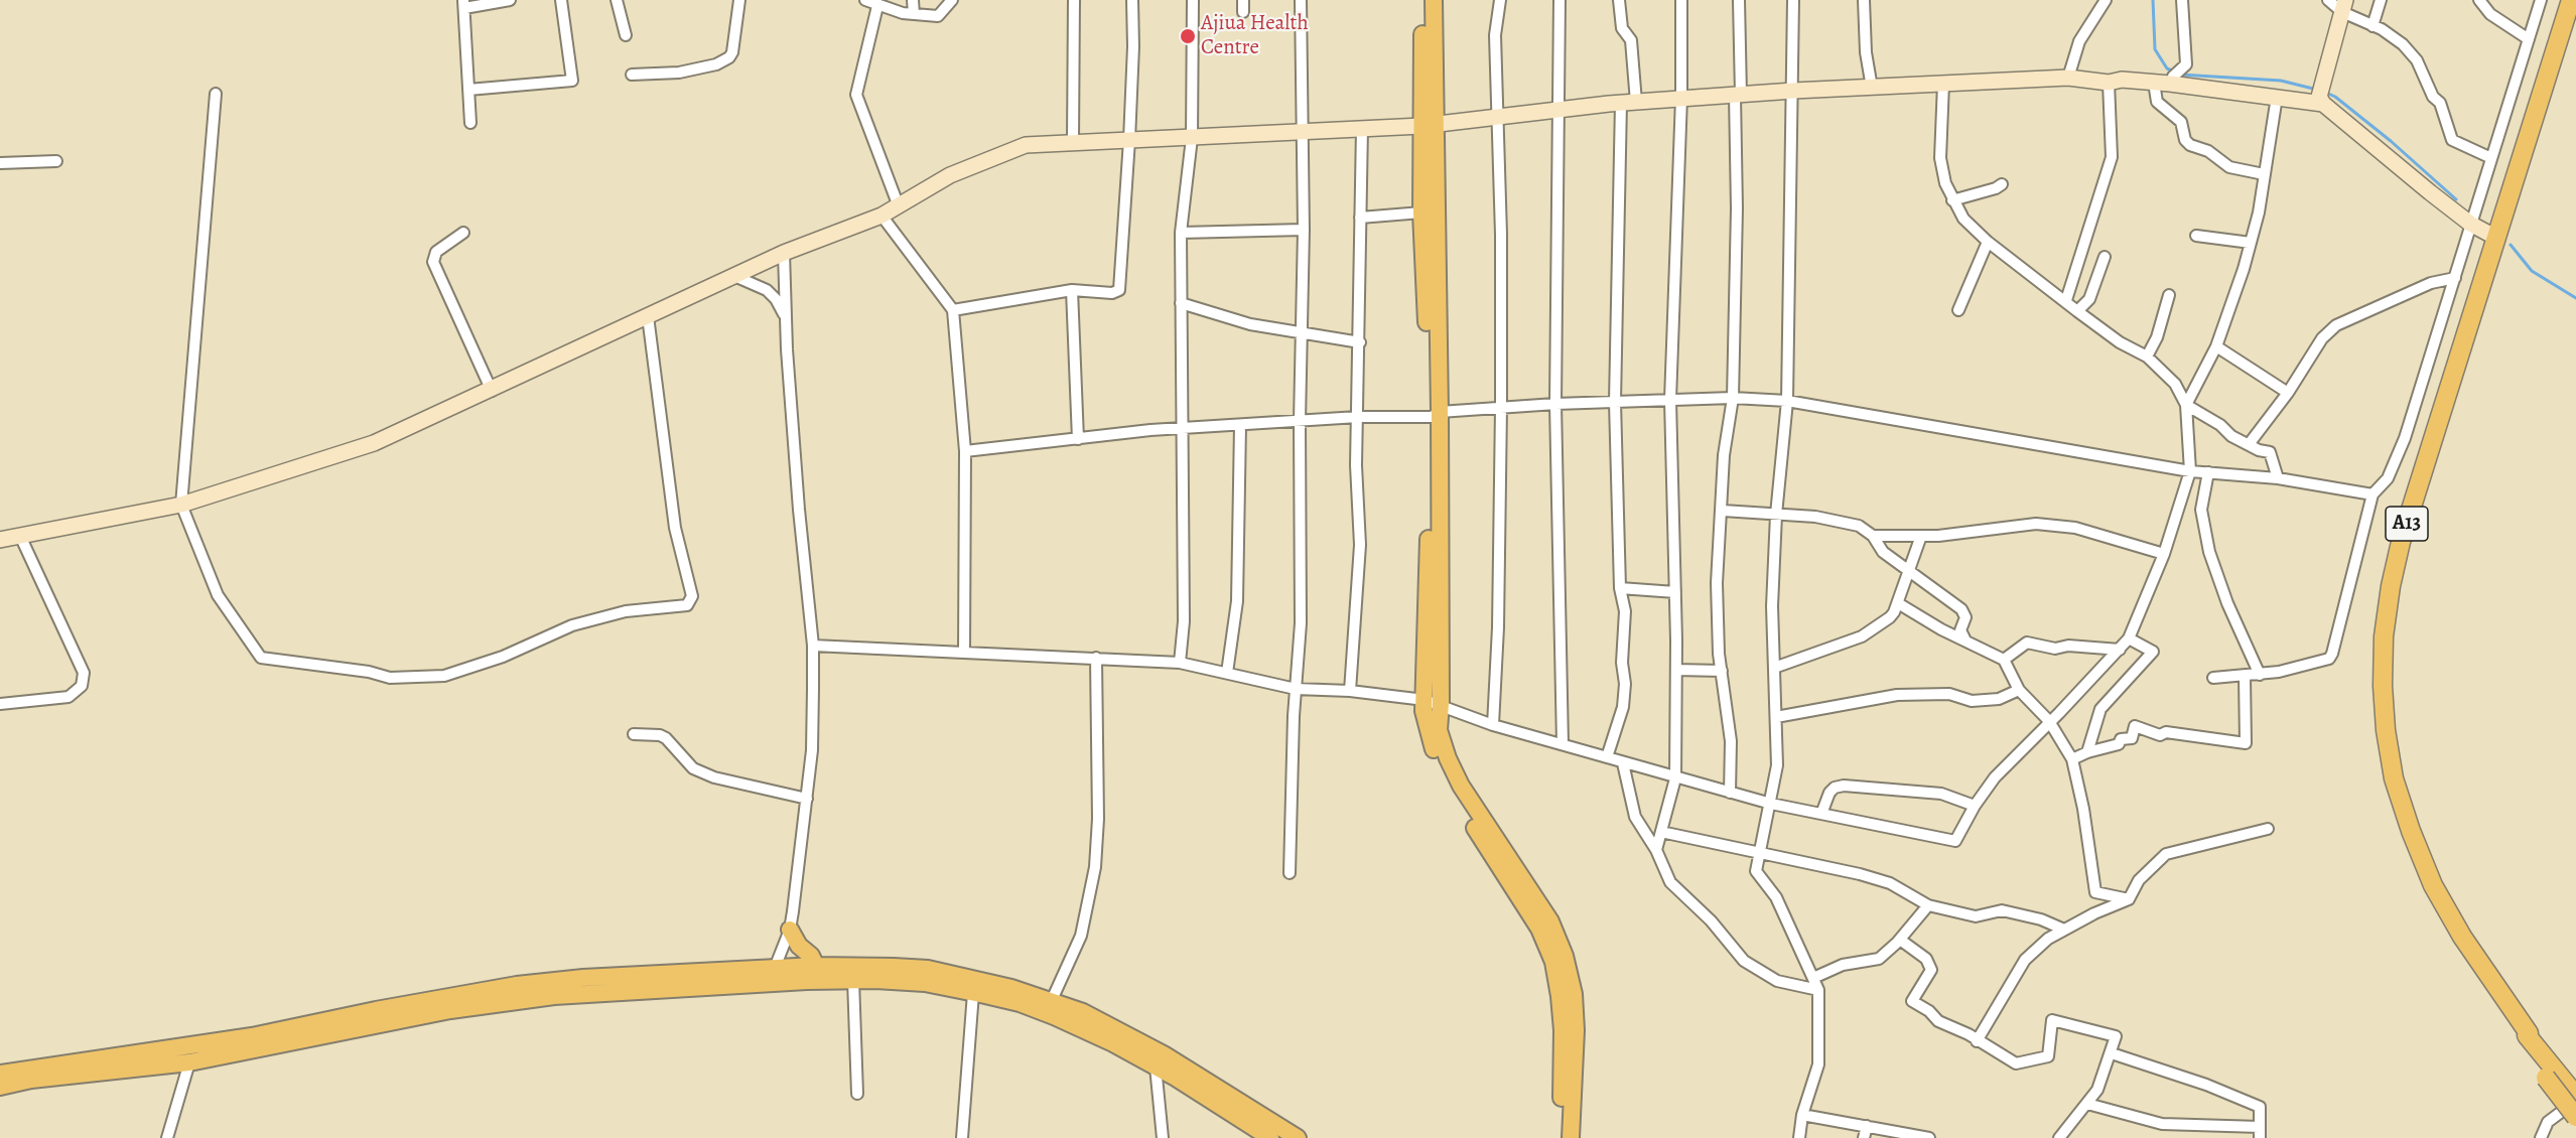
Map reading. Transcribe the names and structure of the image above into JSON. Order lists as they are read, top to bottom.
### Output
{
  "streets": {
    "highway": ["A13"]
  },
  "places": ["Ajiua Health Centre"]
}
